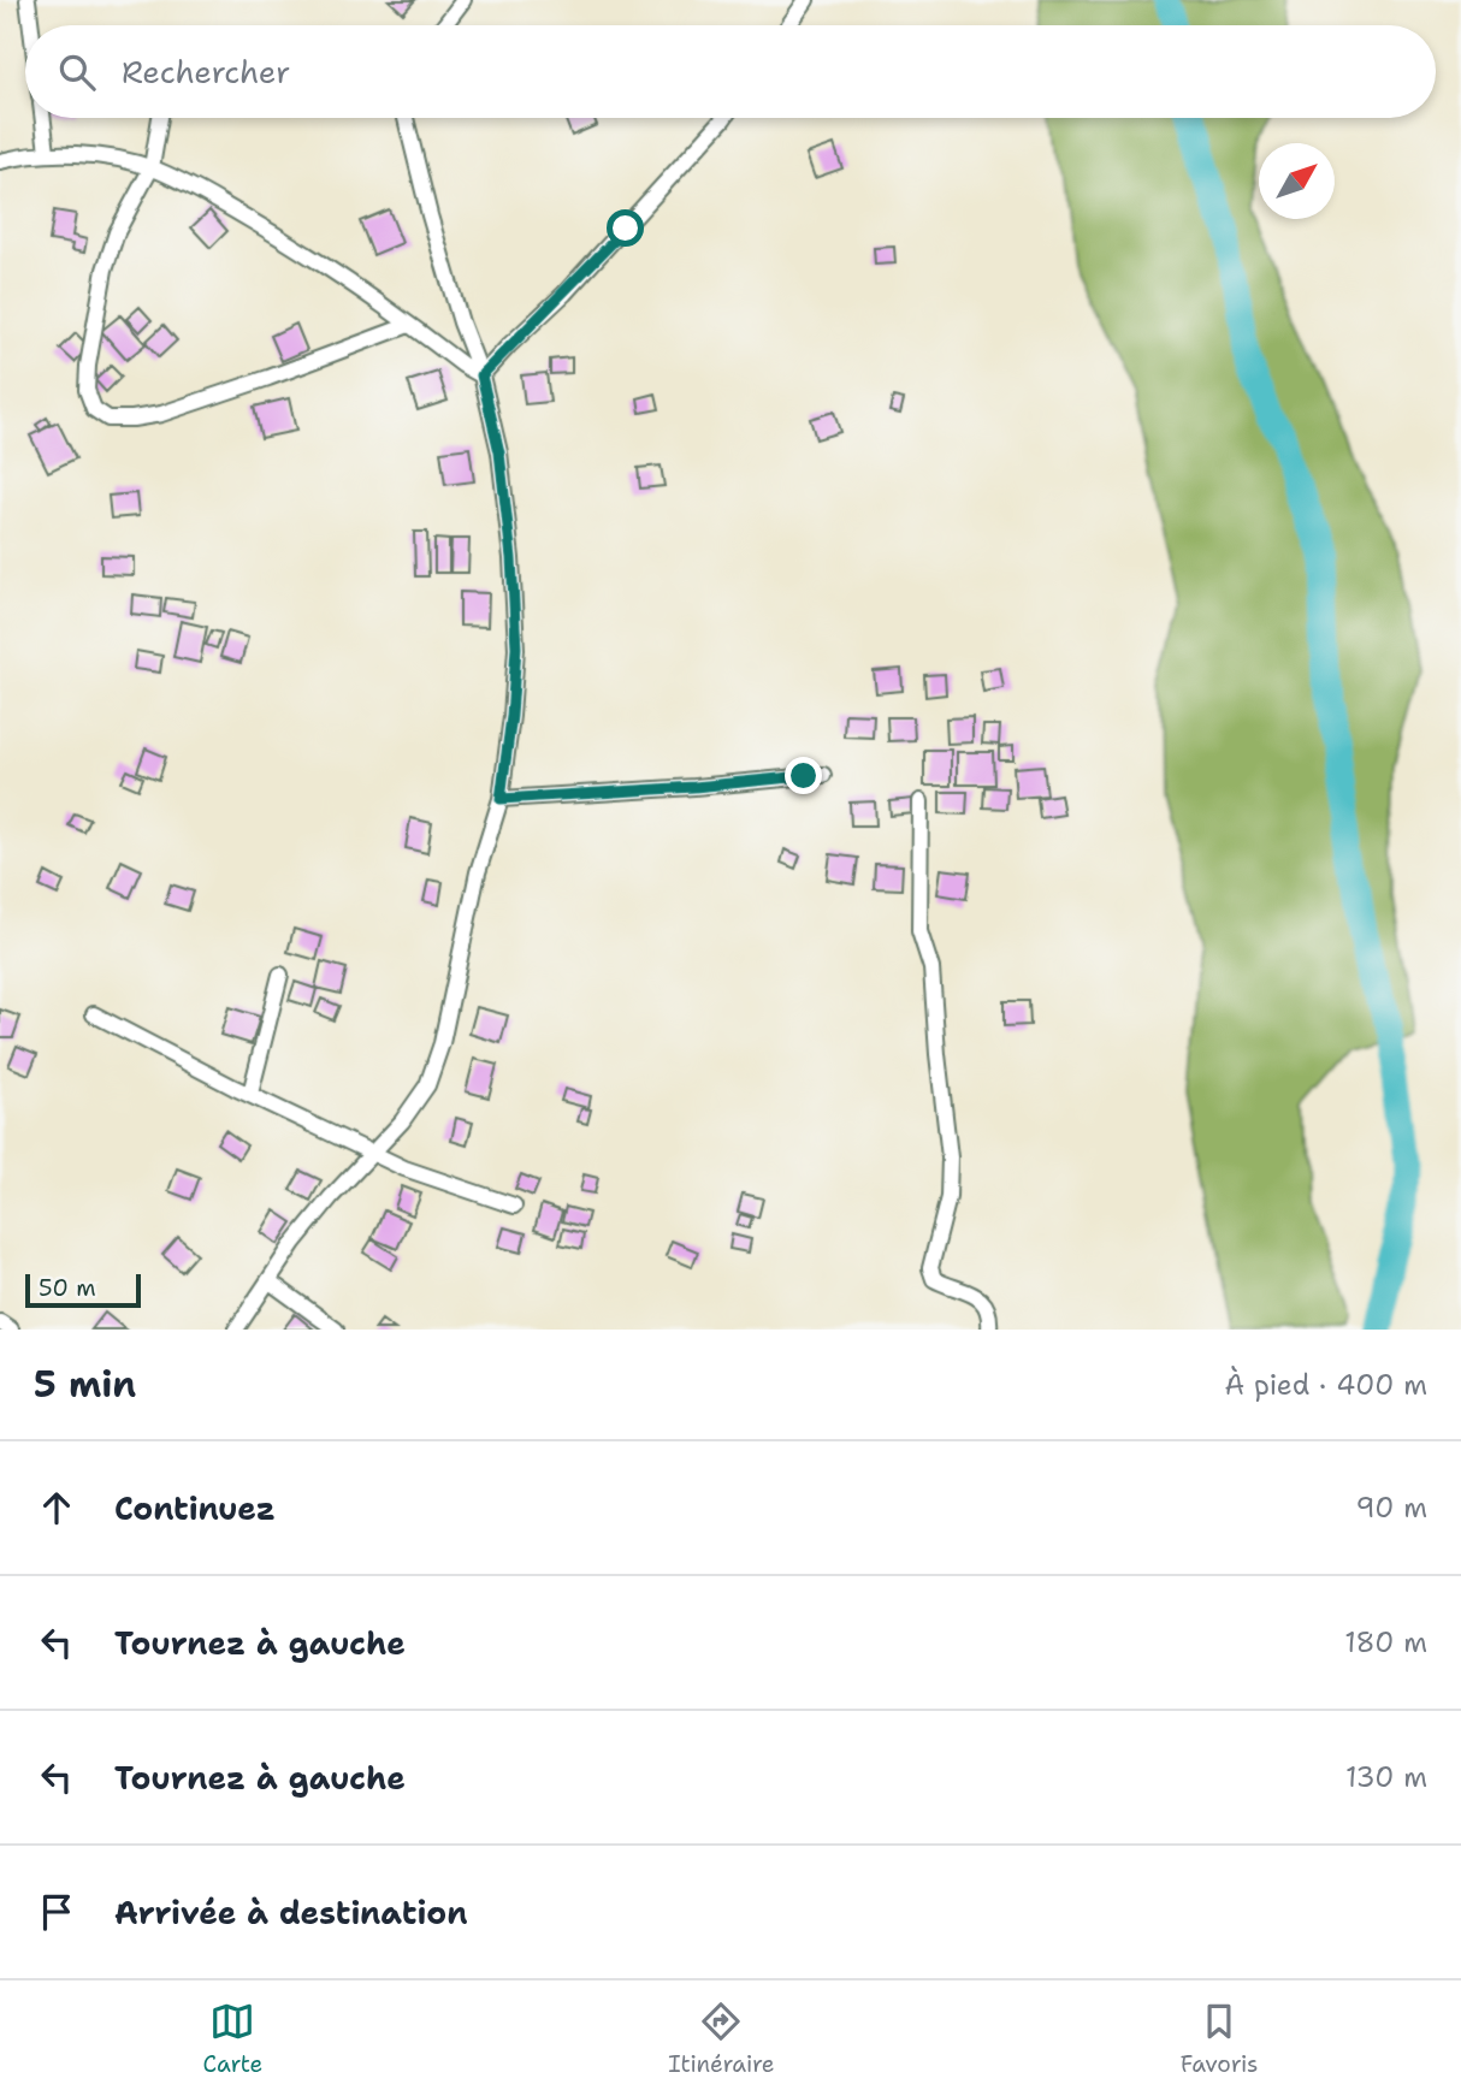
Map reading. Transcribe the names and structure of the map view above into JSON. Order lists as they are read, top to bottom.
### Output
{
  "scale_bar": "50 m",
  "north": "top right",
  "page": {
    "search": "Rechercher",
    "scale": "50 m",
    "heading": ["5 min", "À pied · 400 m"],
    "list": [
      ["Continuez", "90 m"],
      ["Tournez à gauche", "180 m"],
      ["Tournez à gauche", "130 m"],
      "Arrivée à destination"
    ],
    "nav": ["Carte", "Itinéraire", "Favoris"]
  }
}
